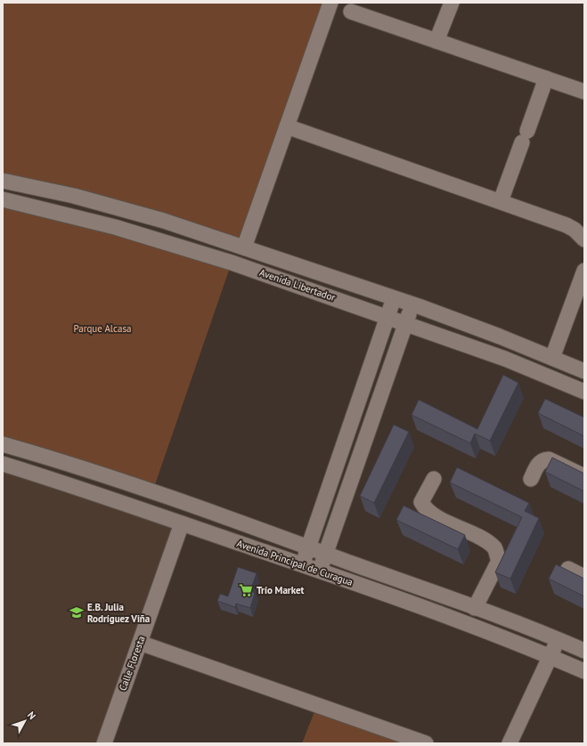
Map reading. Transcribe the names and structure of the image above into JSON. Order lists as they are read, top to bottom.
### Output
{
  "streets": {
    "street": ["Avenida Libertador", "Avenida Principal de Curagua", "Calle Floresta"]
  },
  "crossings": [
    ["Avenida Principal de Curagua", "Calle Floresta"]
  ],
  "parks": ["Parque Alcasa"],
  "places": {
    "supermarket": ["Trío Market"],
    "school or university": ["E.B. Julia Rodríguez Viña"]
  },
  "north": "top right"
}
